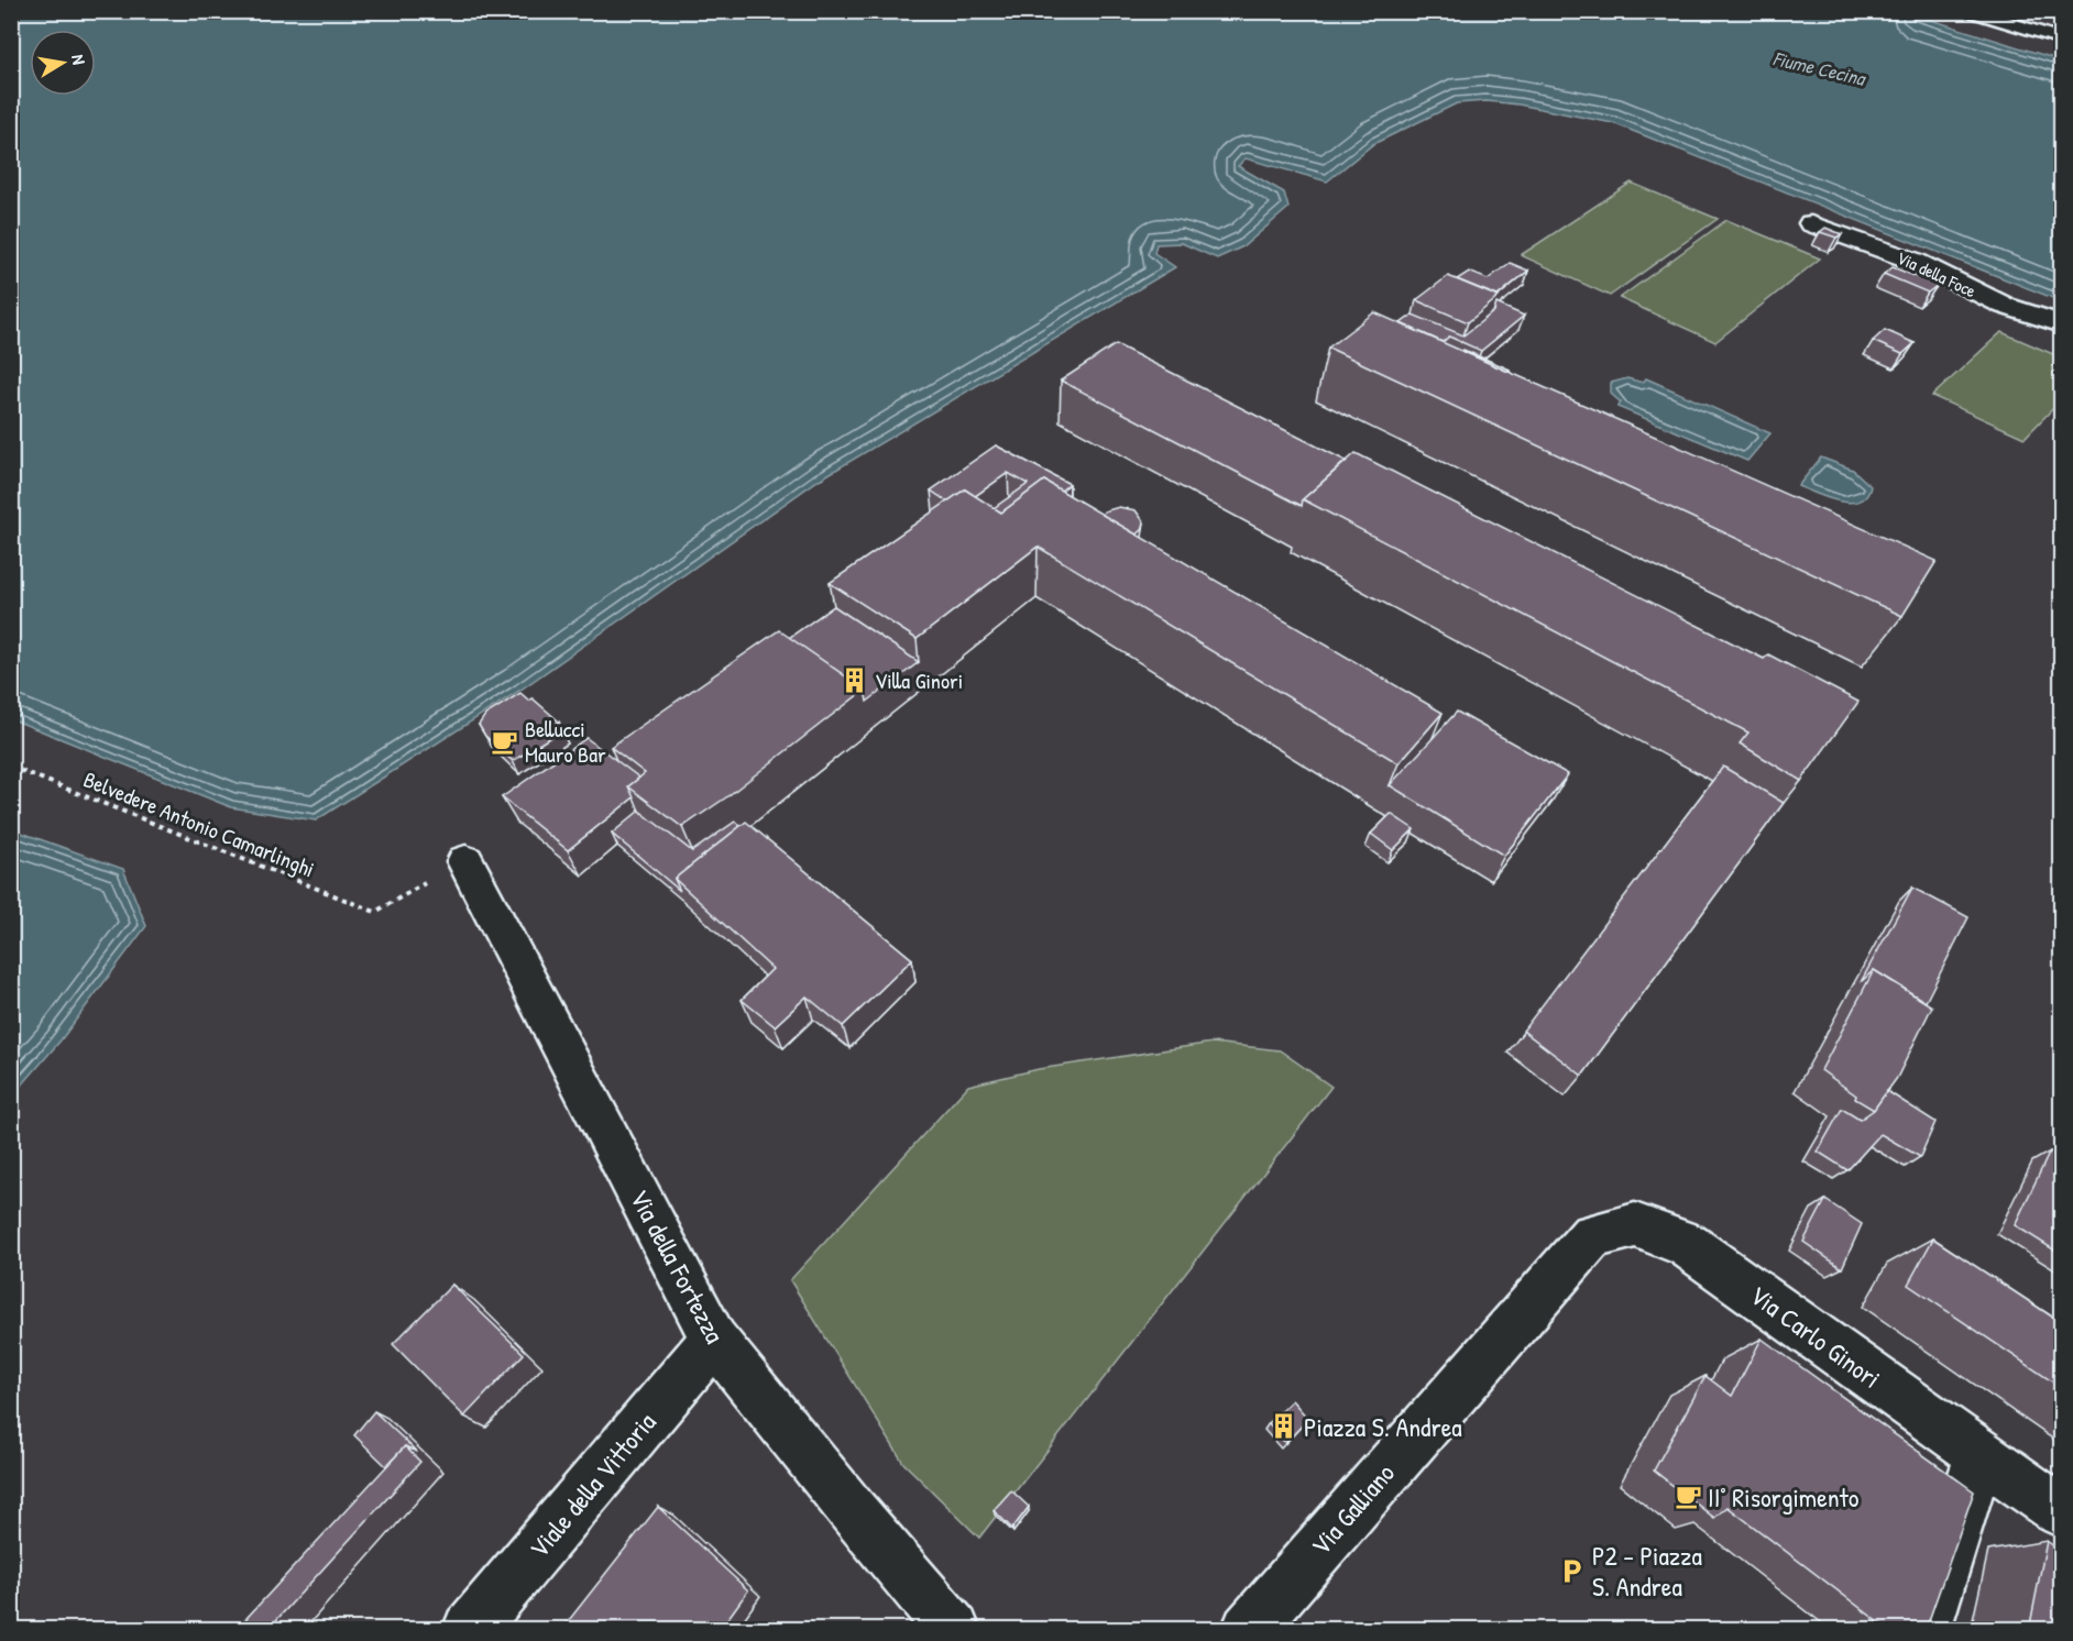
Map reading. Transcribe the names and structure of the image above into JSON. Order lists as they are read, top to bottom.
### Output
{
  "streets": {
    "street": [
      "Via della Foce",
      "Via della Fortezza",
      "Via Carlo Ginori",
      "Viale della Vittoria",
      "Via Galliano"
    ],
    "path": ["Belvedere Antonio Camarlinghi"]
  },
  "crossings": [
    ["Belvedere Antonio Camarlinghi", "Via della Fortezza"],
    ["Via della Fortezza", "Viale della Vittoria"],
    ["Via Carlo Ginori", "Via Galliano"]
  ],
  "water": ["Fiume Cecina"],
  "places": {
    "building": ["Villa Ginori", "Piazza S. Andrea"],
    "cafe": ["Bellucci Mauro Bar", "II° Risorgimento"],
    "parking": ["P2 - Piazza S. Andrea"]
  },
  "north": "right"
}
